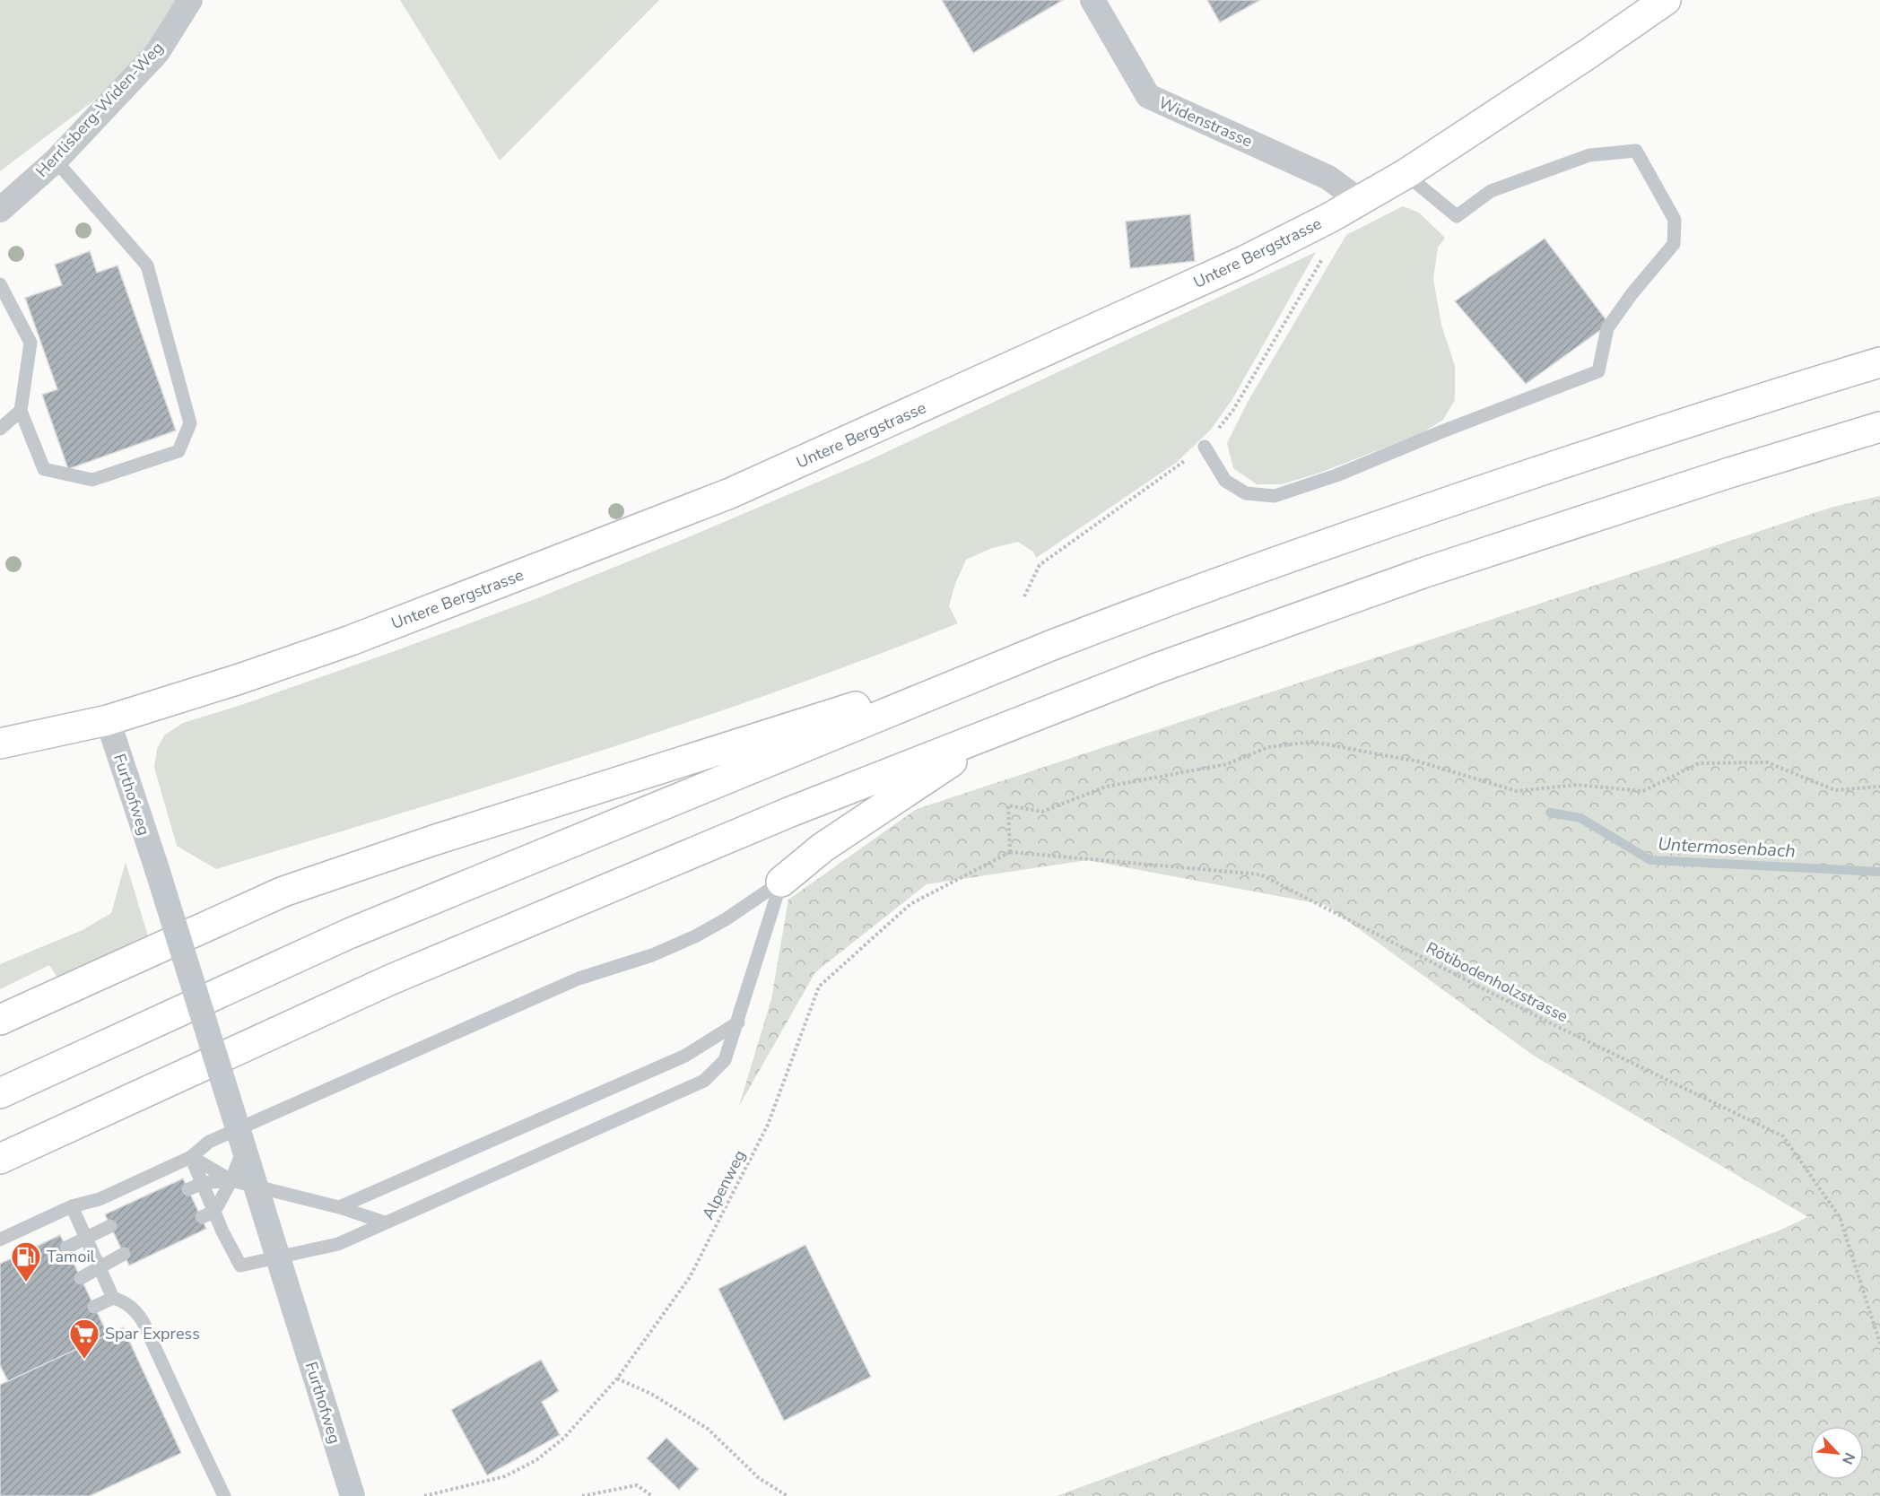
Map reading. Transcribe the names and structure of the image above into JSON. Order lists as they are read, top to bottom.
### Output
{
  "streets": {
    "main road": ["Untere Bergstrasse"],
    "street": ["Herrlisberg-Widen-Weg", "Widenstrasse", "Furthofweg"],
    "path": ["Rötibodenholzstrasse", "Alpenweg"]
  },
  "crossings": [
    ["Widenstrasse", "Untere Bergstrasse"],
    ["Untere Bergstrasse", "Furthofweg"],
    ["Rötibodenholzstrasse", "Alpenweg"]
  ],
  "water": ["Untermosenbach"],
  "places": {
    "fuel station": ["Tamoil"],
    "supermarket": ["Spar Express"]
  },
  "north": "bottom right"
}
